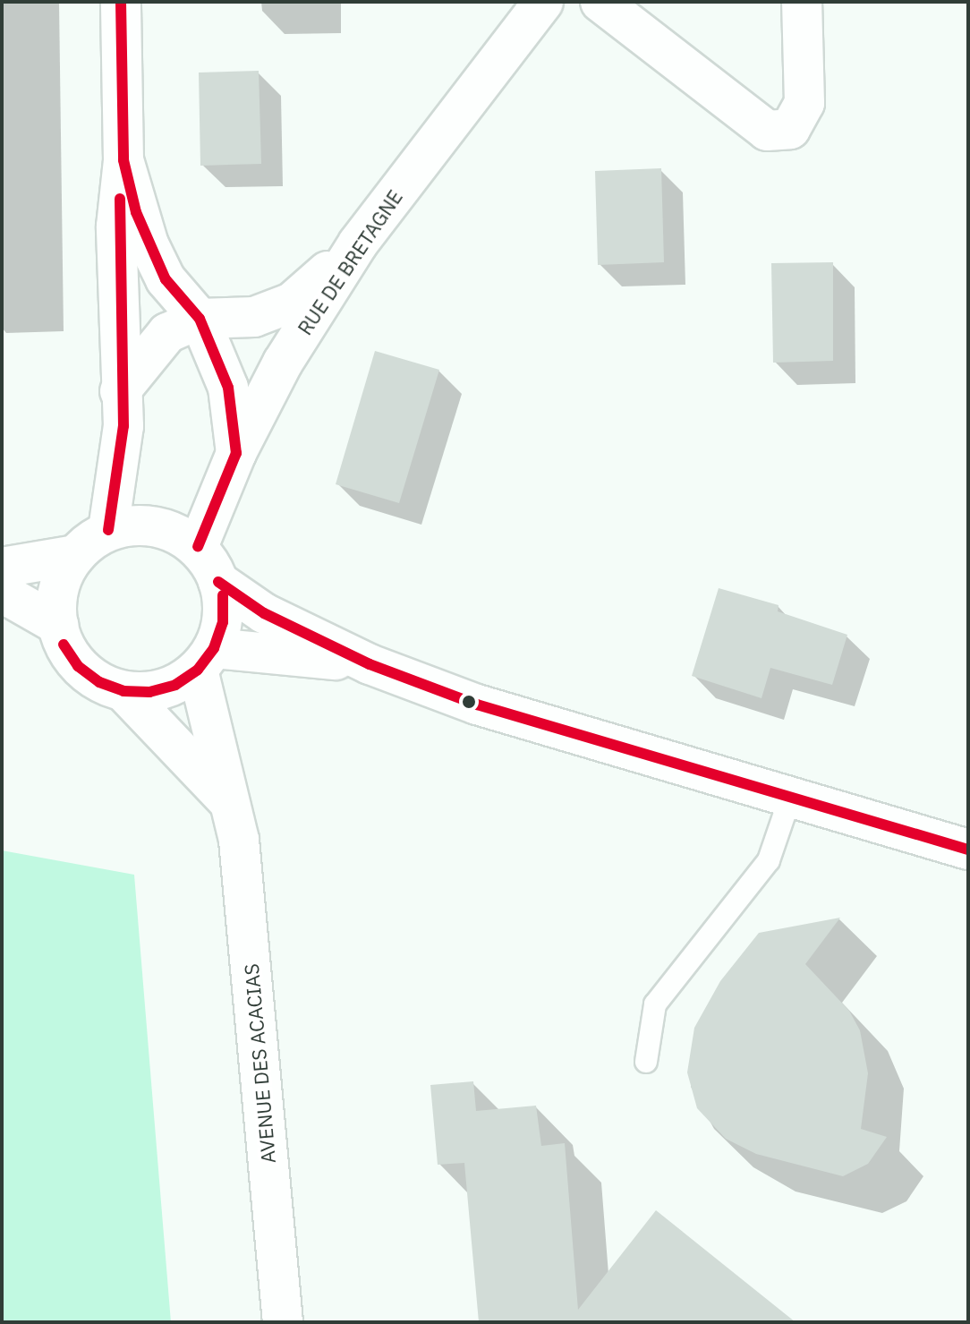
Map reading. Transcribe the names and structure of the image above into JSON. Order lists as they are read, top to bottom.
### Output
{
  "streets": {
    "street": ["RUE DE BRETAGNE", "AVENUE DES ACACIAS"]
  },
  "crossings": [
    ["RUE DE BRETAGNE", "AVENUE DES ACACIAS"]
  ]
}
